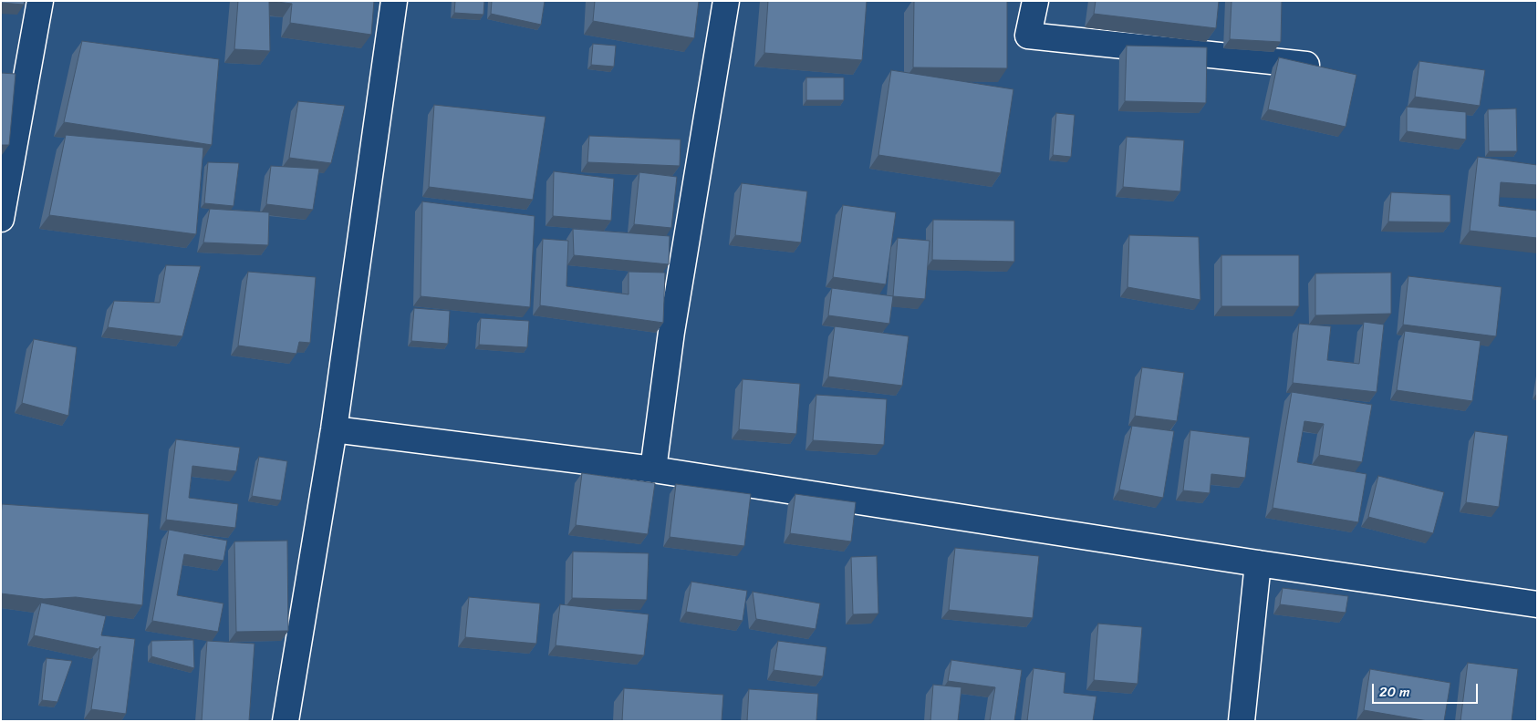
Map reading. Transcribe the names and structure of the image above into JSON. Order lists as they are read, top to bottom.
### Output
{
  "scale_bar": "20 m"
}
